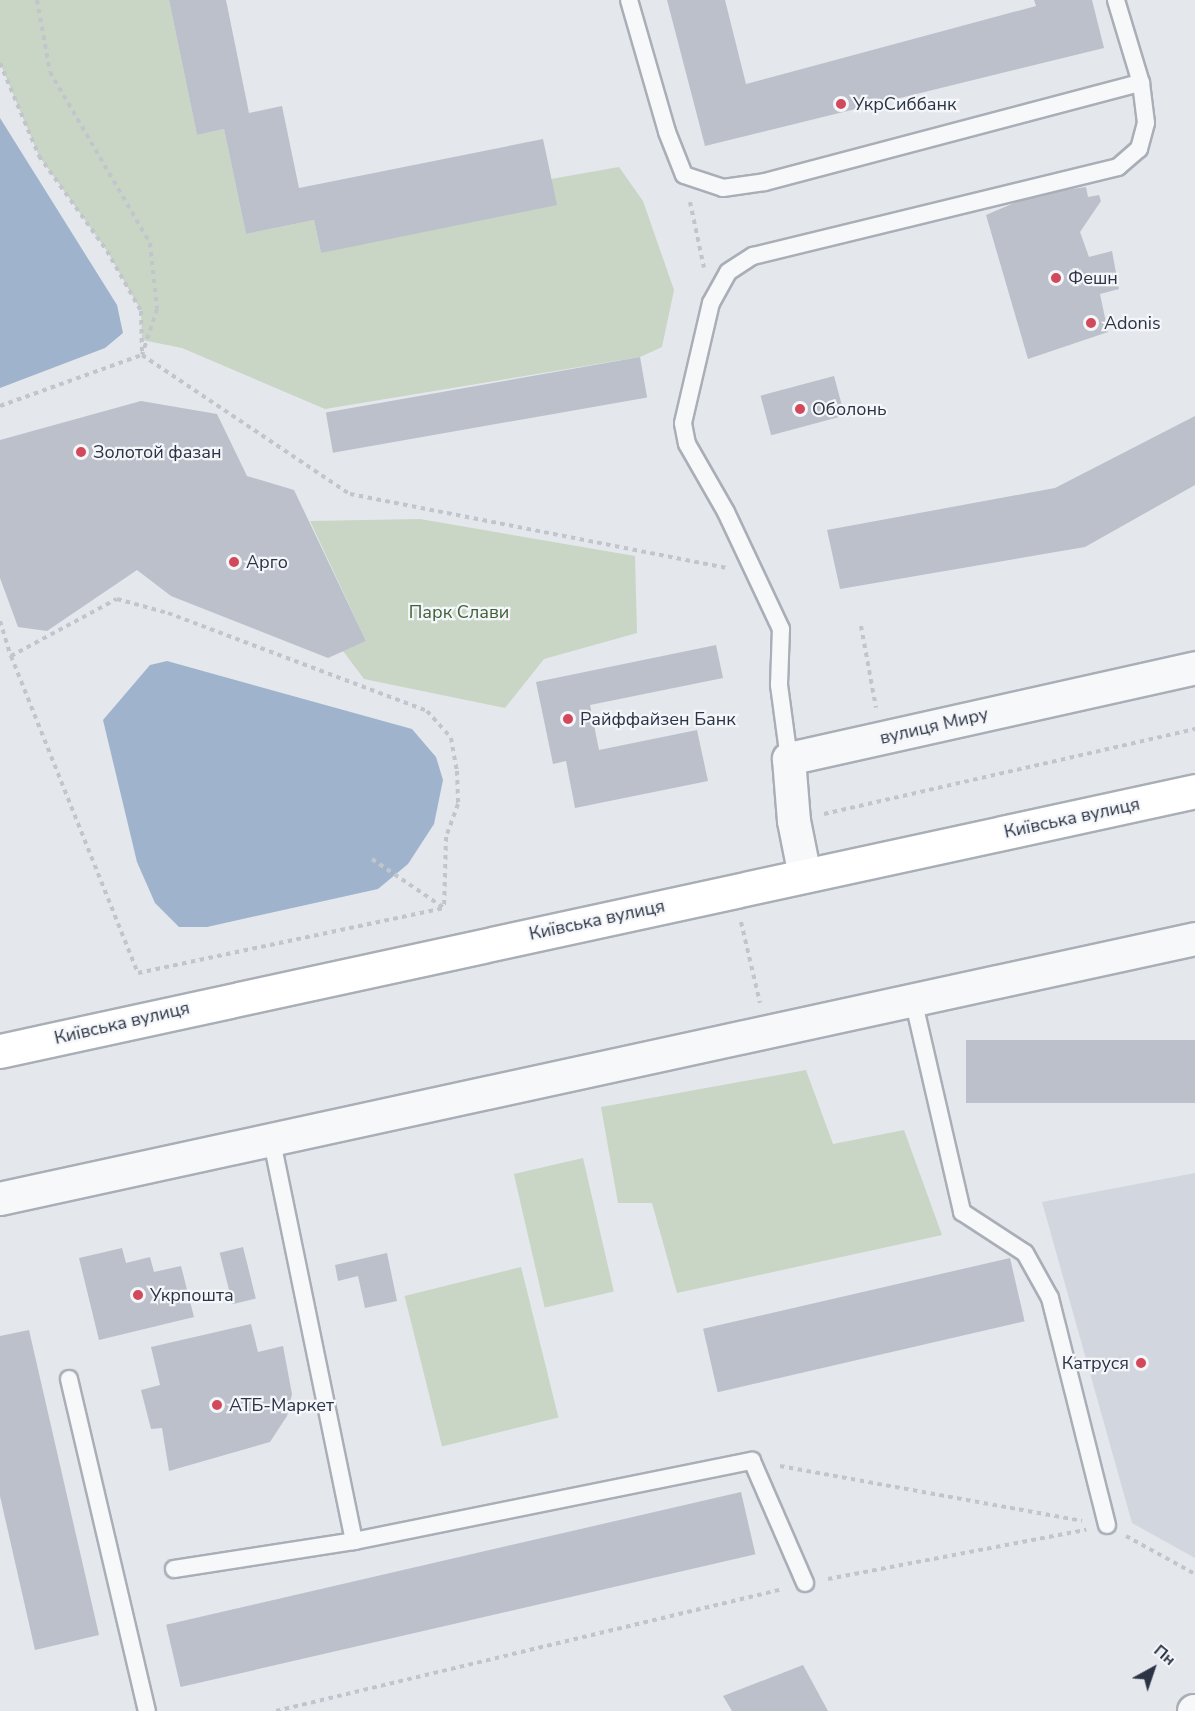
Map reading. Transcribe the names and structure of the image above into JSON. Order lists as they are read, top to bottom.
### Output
{
  "streets": {
    "main road": ["Київська вулиця"],
    "street": ["вулиця Миру"]
  },
  "parks": ["Парк Слави"],
  "places": [
    "УкрСиббанк",
    "Фешн",
    "Adonis",
    "Оболонь",
    "Золотой фазан",
    "Арго",
    "Райффайзен Банк",
    "Укрпошта",
    "Катруся",
    "АТБ-Маркет"
  ],
  "north": "top right"
}
